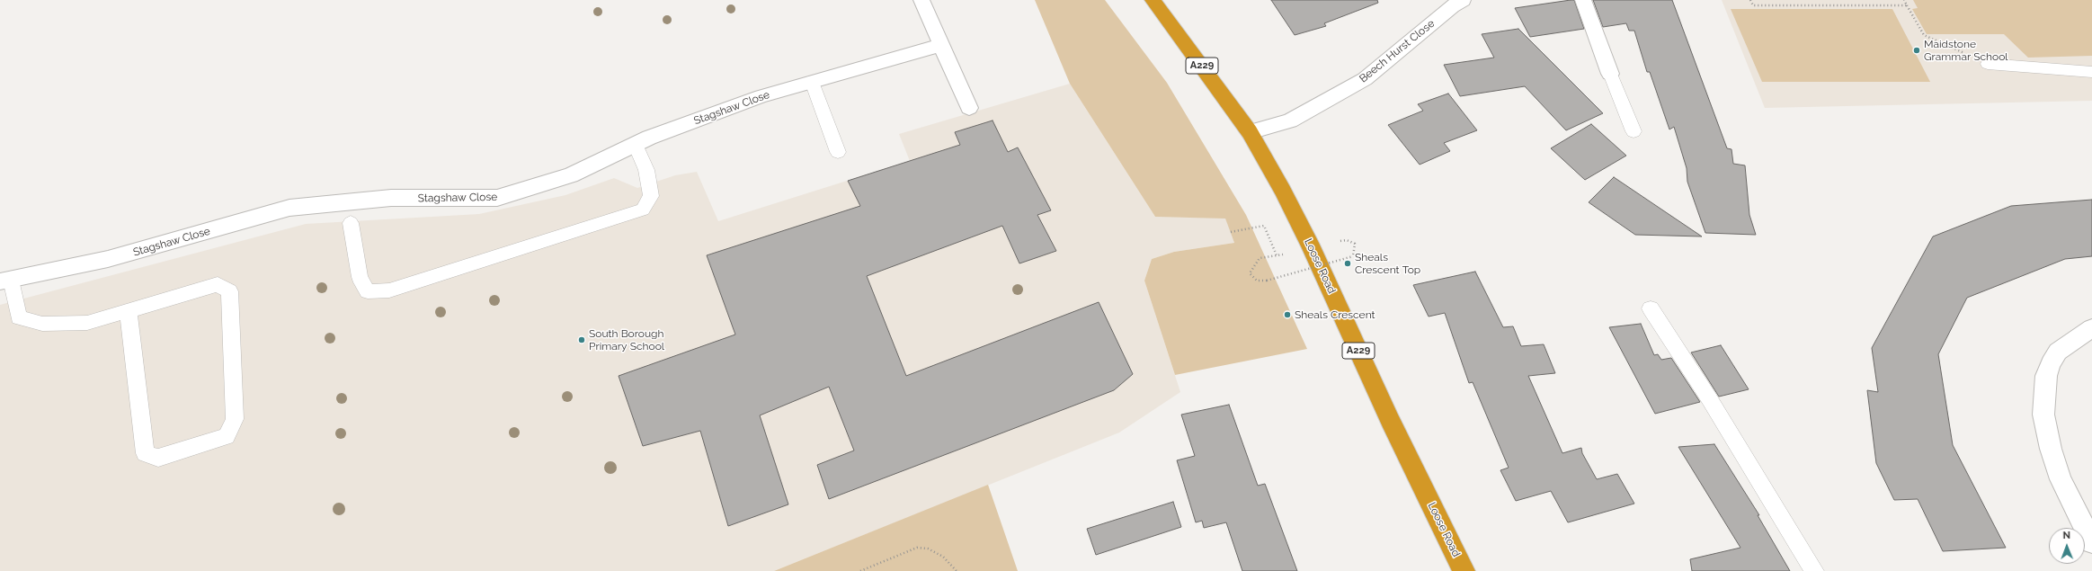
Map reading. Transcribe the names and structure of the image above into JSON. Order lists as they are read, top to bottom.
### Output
{
  "streets": {
    "highway": ["A229", "Loose Road"],
    "street": ["Beech Hurst Close", "Stagshaw Close"]
  },
  "crossings": [
    ["Beech Hurst Close", "Loose Road"]
  ],
  "places": [
    "Maidstone Grammar School",
    "Sheals Crescent Top",
    "Sheals Crescent",
    "South Borough Primary School"
  ],
  "north": "top"
}
